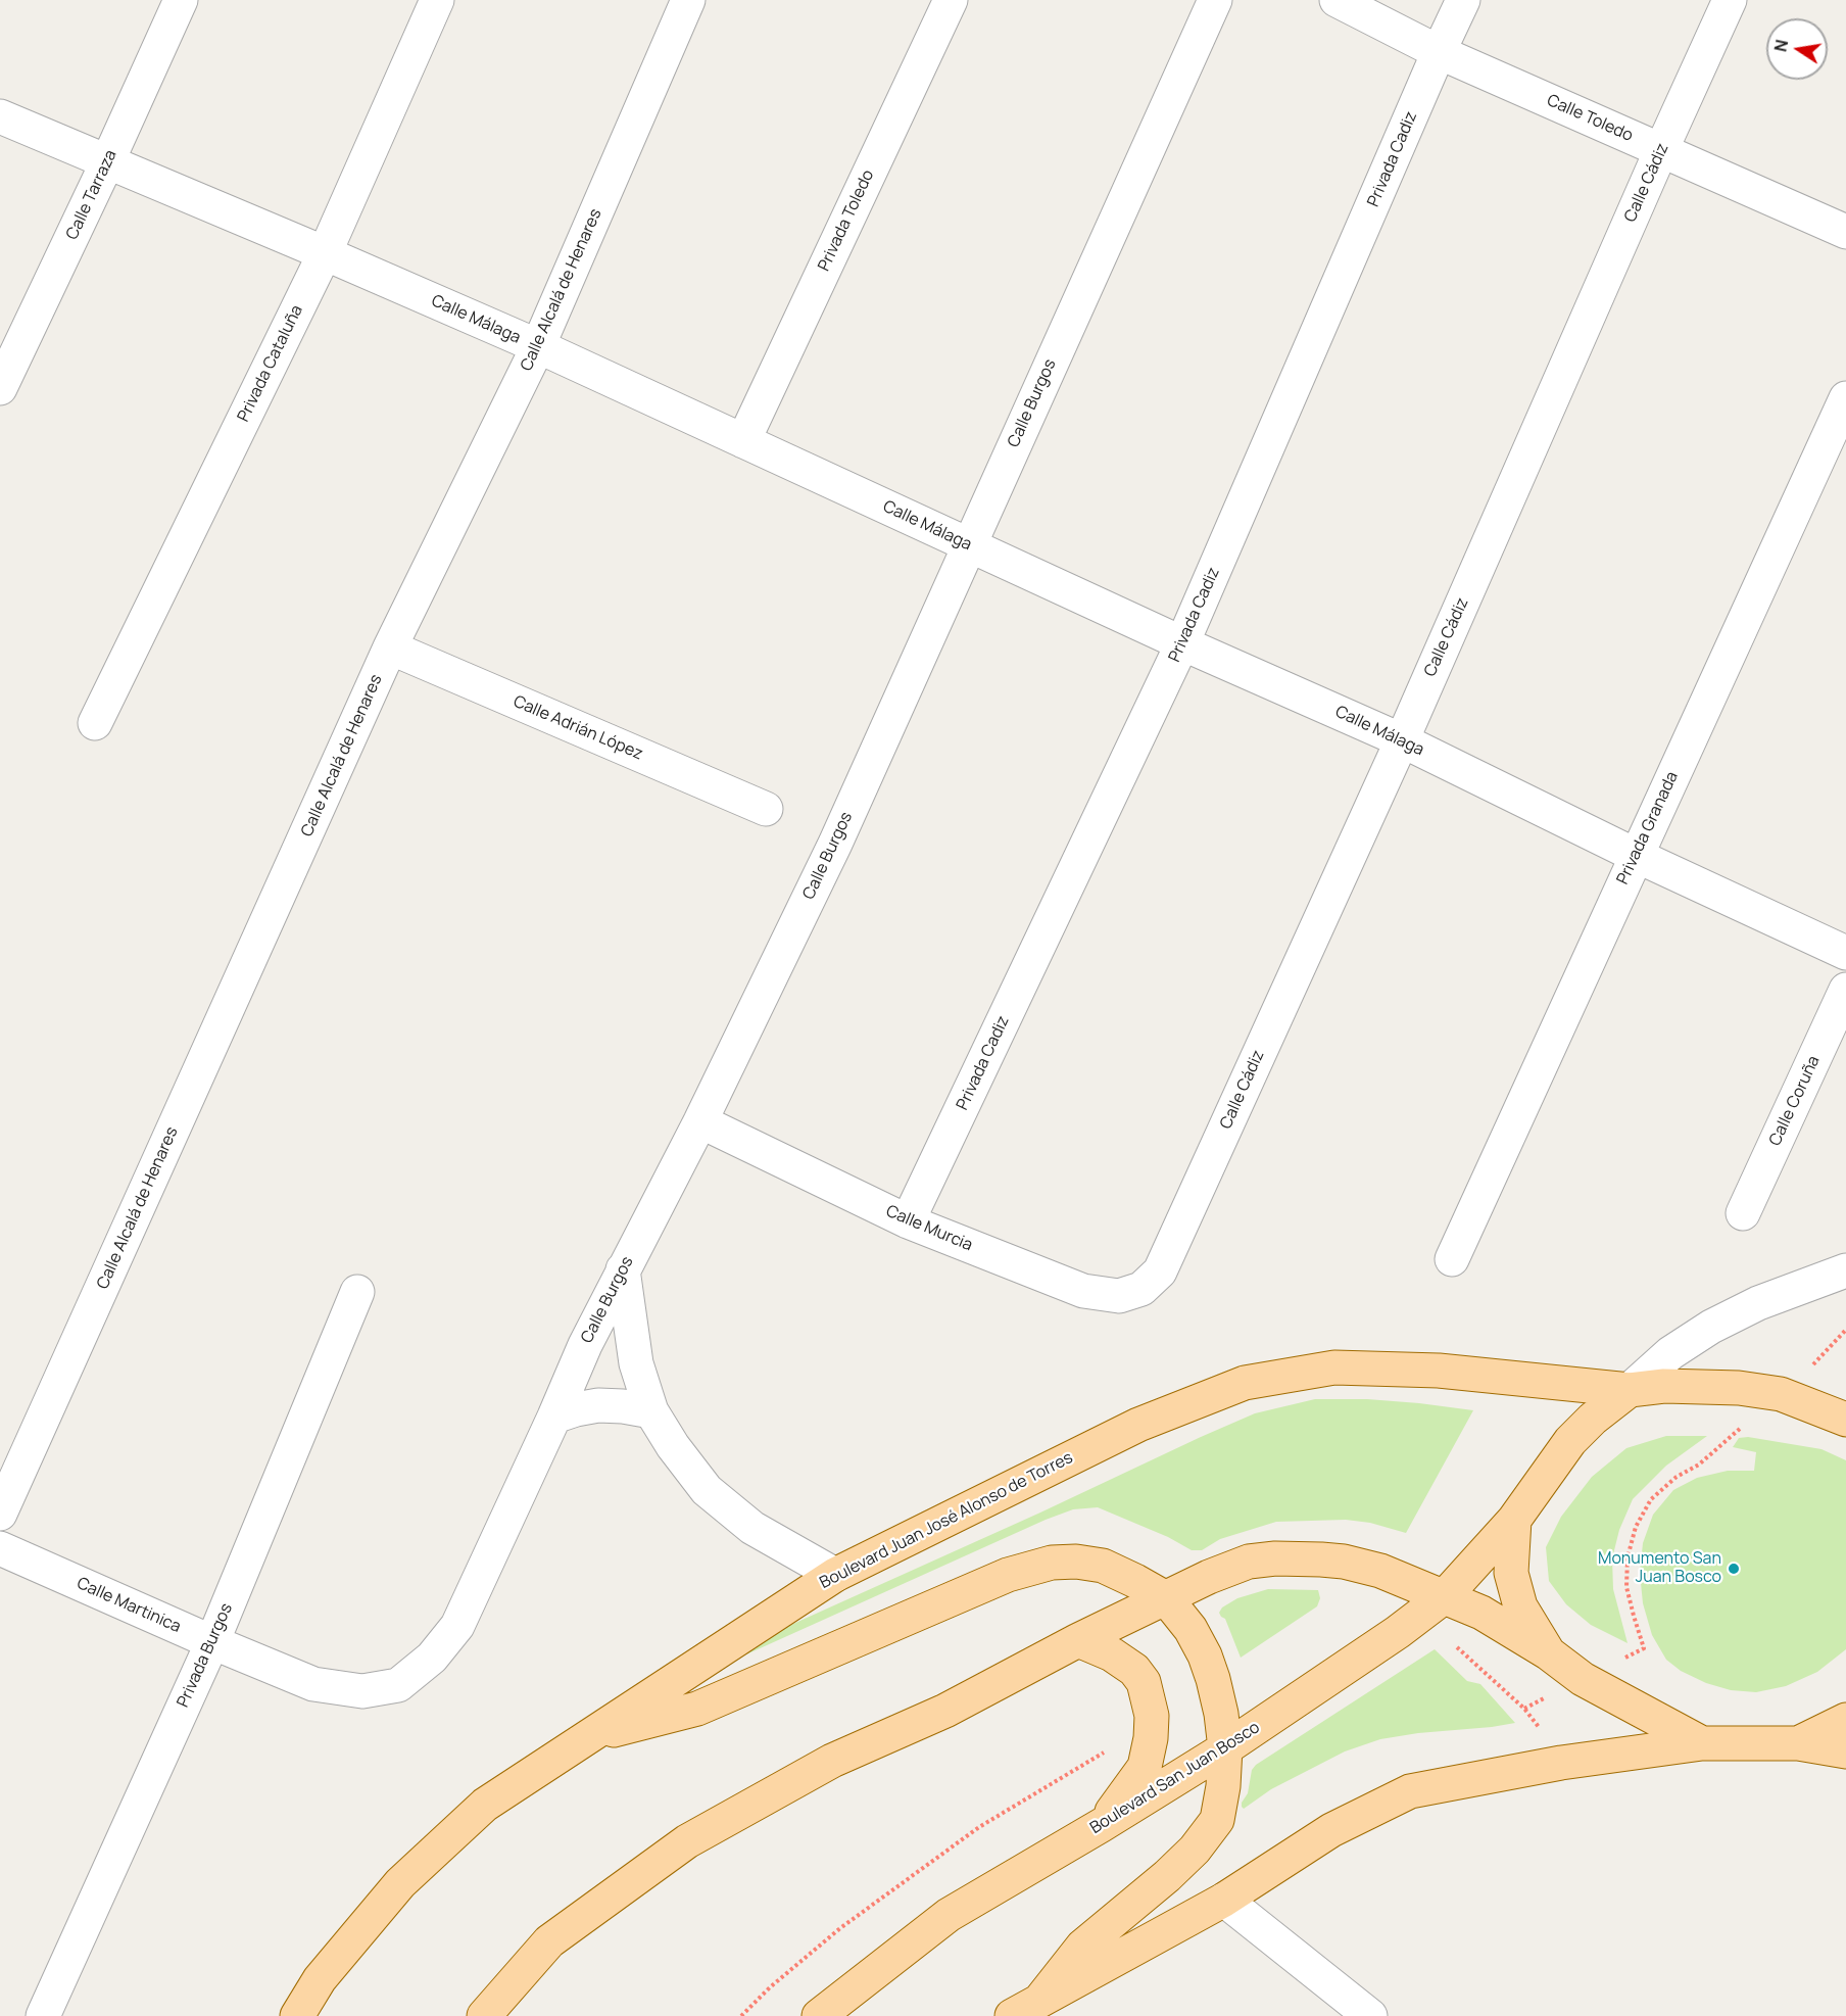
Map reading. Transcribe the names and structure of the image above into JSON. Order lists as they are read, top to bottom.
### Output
{
  "streets": {
    "main road": ["Boulevard Juan José Alonso de Torres", "Boulevard San Juan Bosco"],
    "street": [
      "Calle Toledo",
      "Privada Cadiz",
      "Calle Cádiz",
      "Calle Tarraza",
      "Privada Toledo",
      "Calle Alcalá de Henares",
      "Calle Málaga",
      "Privada Cataluña",
      "Calle Burgos",
      "Calle Adrián López",
      "Privada Granada",
      "Calle Coruña",
      "Calle Murcia",
      "Calle Martinica",
      "Privada Burgos"
    ]
  },
  "crossings": [
    ["Calle Toledo", "Privada Cadiz"],
    ["Calle Toledo", "Calle Cádiz"],
    ["Privada Cadiz", "Calle Málaga"],
    ["Privada Cadiz", "Calle Murcia"],
    ["Calle Cádiz", "Calle Málaga"],
    ["Calle Cádiz", "Calle Murcia"],
    ["Calle Tarraza", "Calle Málaga"],
    ["Privada Toledo", "Calle Málaga"],
    ["Calle Alcalá de Henares", "Calle Málaga"],
    ["Calle Alcalá de Henares", "Calle Adrián López"],
    ["Calle Málaga", "Privada Cataluña"],
    ["Calle Málaga", "Calle Burgos"],
    ["Calle Málaga", "Privada Granada"],
    ["Calle Burgos", "Calle Murcia"],
    ["Calle Burgos", "Calle Martinica"],
    ["Boulevard Juan José Alonso de Torres", "Boulevard San Juan Bosco"],
    ["Calle Martinica", "Privada Burgos"]
  ],
  "places": ["Monumento San Juan Bosco"],
  "north": "left"
}
